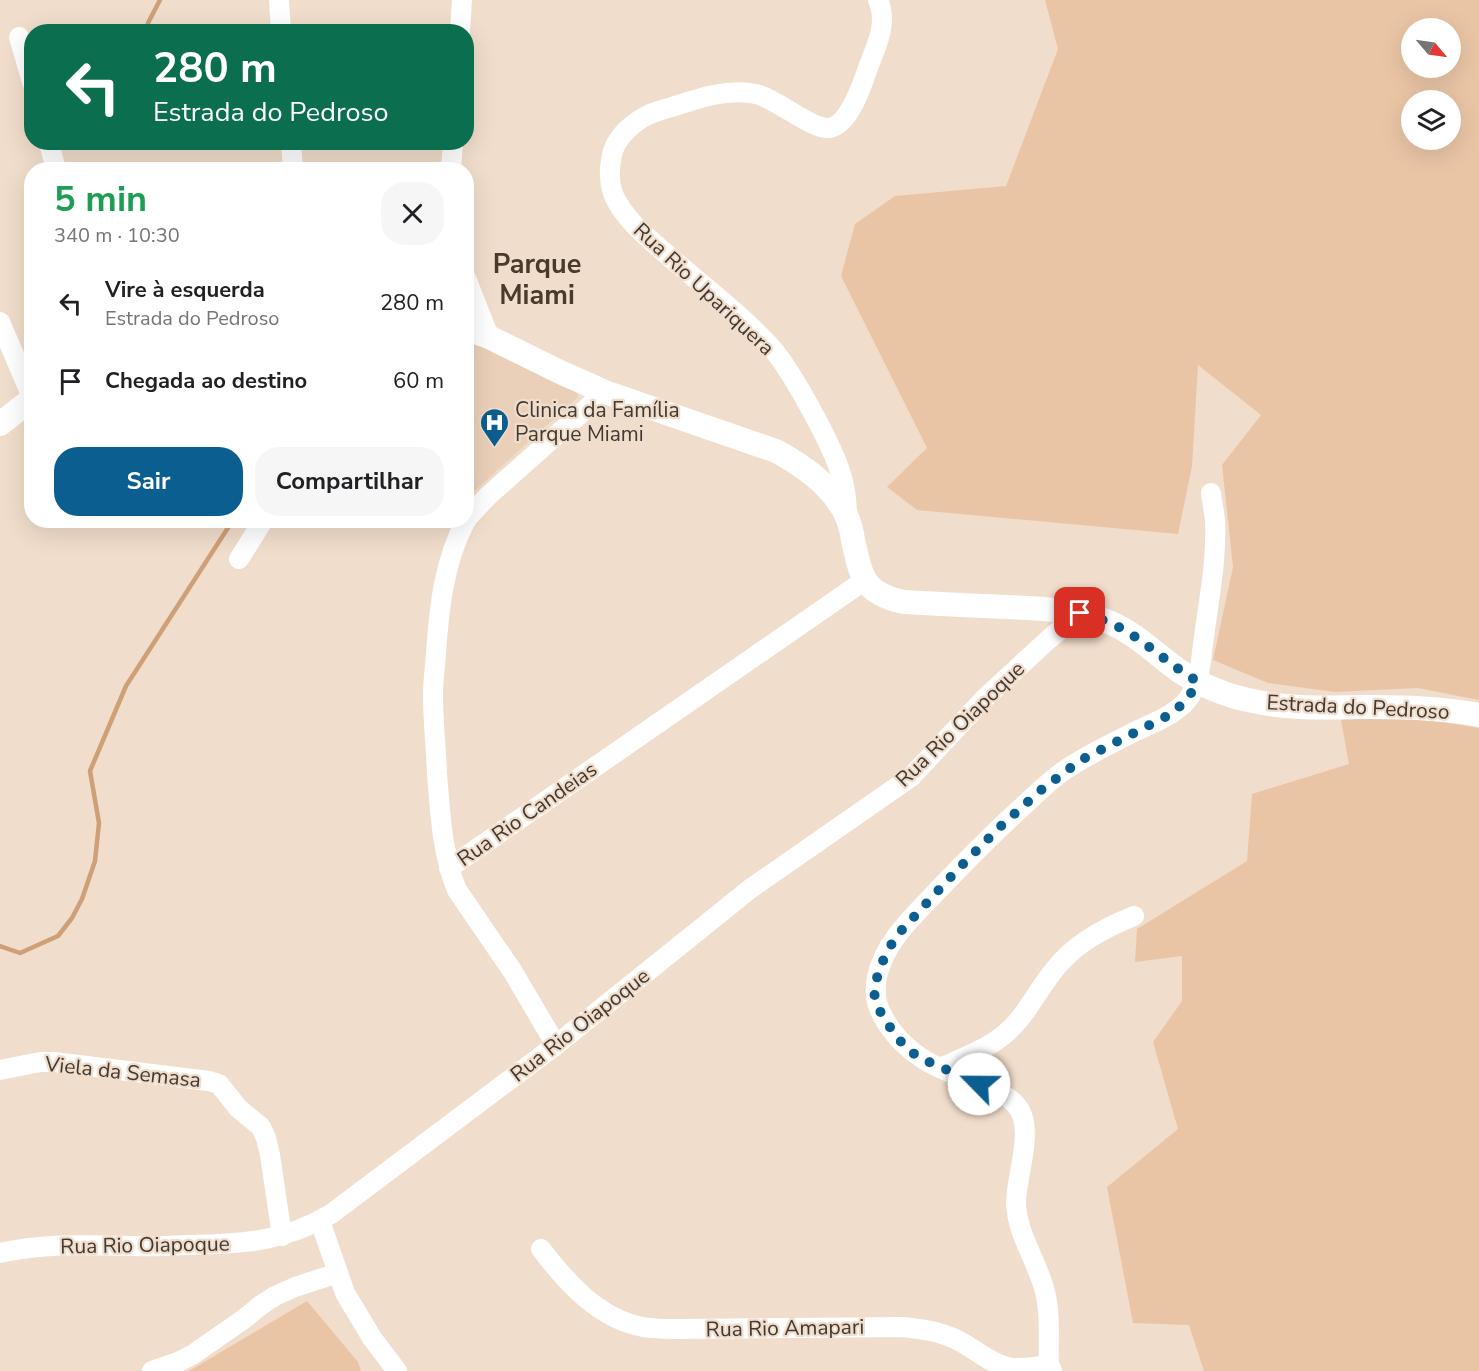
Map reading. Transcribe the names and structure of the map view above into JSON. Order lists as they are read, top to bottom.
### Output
{
  "streets": {
    "main road": ["Estrada do Pedroso"],
    "street": [
      "Rua Rio Upariquera",
      "Rua Rio Oiapoque",
      "Rua Rio Candeias",
      "Viela da Semasa",
      "Rua Rio Amapari"
    ]
  },
  "crossings": [
    ["Estrada do Pedroso", "Rua Rio Oiapoque"],
    ["Estrada do Pedroso", "Rua Rio Candeias"],
    ["Rua Rio Oiapoque", "Viela da Semasa"]
  ],
  "districts": ["Parque Miami"],
  "places": {
    "hospital": ["Clinica da Família Parque Miami"]
  },
  "north": "bottom right",
  "page": {
    "turn": ["280 m", "Estrada do Pedroso"],
    "heading": ["5 min", "340 m · 10:30"],
    "list": [
      {
        "name": "Vire à esquerda",
        "note": "Estrada do Pedroso",
        "value": "280 m"
      },
      {
        "name": "Chegada ao destino",
        "value": "60 m"
      }
    ],
    "buttons": ["Sair", "Compartilhar"]
  }
}
